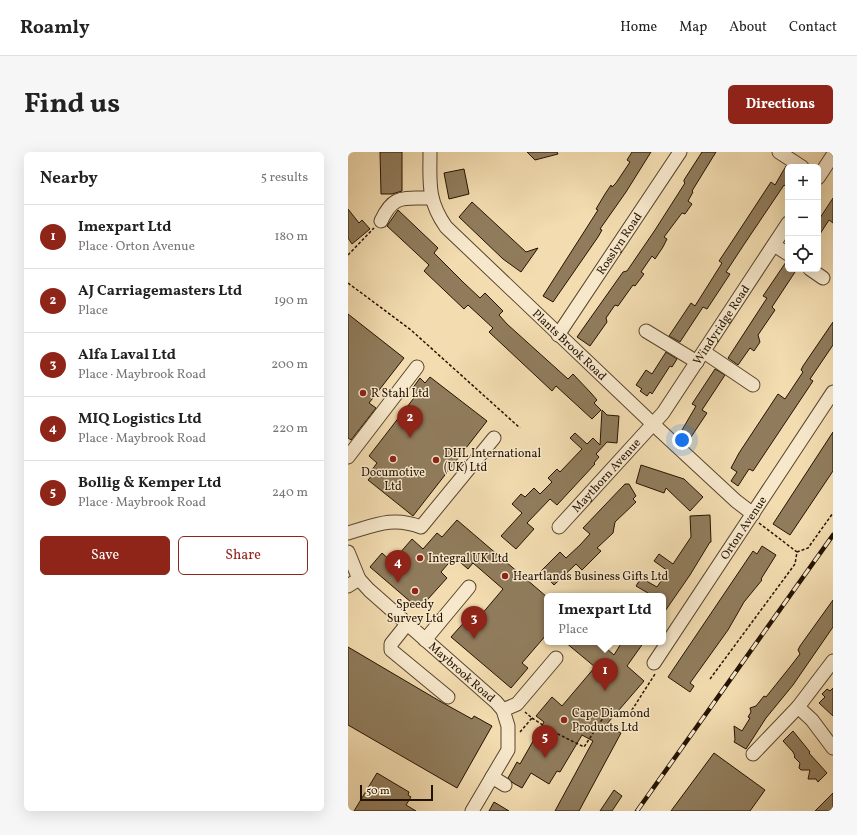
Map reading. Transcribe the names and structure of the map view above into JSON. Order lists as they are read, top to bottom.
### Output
{
  "streets": {
    "street": [
      "Rosslyn Road",
      "Windyridge Road",
      "Plants Brook Road",
      "Maythorn Avenue",
      "Orton Avenue",
      "Maybrook Road"
    ]
  },
  "crossings": [
    ["Rosslyn Road", "Plants Brook Road"],
    ["Windyridge Road", "Plants Brook Road"],
    ["Windyridge Road", "Maythorn Avenue"],
    ["Plants Brook Road", "Maythorn Avenue"],
    ["Plants Brook Road", "Orton Avenue"]
  ],
  "places": [
    "R Stahl Ltd",
    "Documotive Ltd",
    "DHL International (UK) Ltd",
    "Integral UK Ltd",
    "Heartlands Business Gifts Ltd",
    "Speedy Survey Ltd",
    "Cape Diamond Products Ltd"
  ],
  "scale_bar": "50 m",
  "page": {
    "header": "Roamly",
    "nav": [
      "Home",
      "Map",
      "About",
      "Contact"
    ],
    "title": "Find us",
    "buttons": [
      "Directions",
      ["Save", "Share"]
    ],
    "heading": ["Nearby", "5 results"],
    "map_buttons": ["+", "−"],
    "list": [
      {
        "mark": "1",
        "name": "Imexpart Ltd",
        "note": "Place · Orton Avenue",
        "value": "180 m"
      },
      {
        "mark": "2",
        "name": "AJ Carriagemasters Ltd",
        "note": "Place",
        "value": "190 m"
      },
      {
        "mark": "3",
        "name": "Alfa Laval Ltd",
        "note": "Place · Maybrook Road",
        "value": "200 m"
      },
      {
        "mark": "4",
        "name": "MIQ Logistics Ltd",
        "note": "Place · Maybrook Road",
        "value": "220 m"
      },
      {
        "mark": "5",
        "name": "Bollig & Kemper Ltd",
        "note": "Place · Maybrook Road",
        "value": "240 m"
      }
    ],
    "pins": [
      "2",
      "4",
      "3",
      "1",
      "5"
    ],
    "popup": ["Imexpart Ltd", "Place"],
    "scale": "50 m"
  }
}
